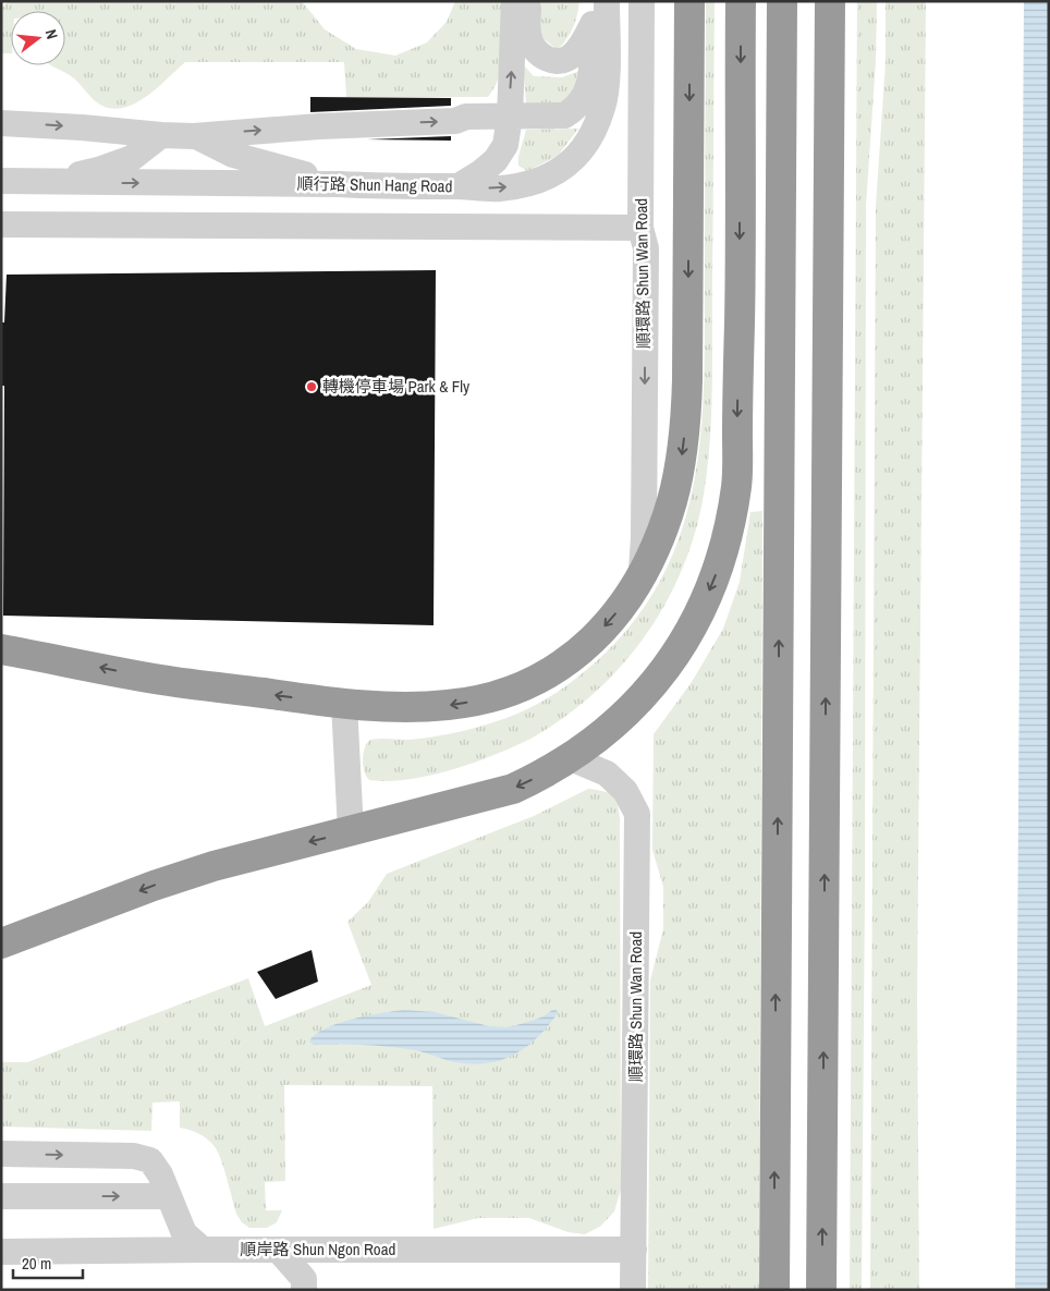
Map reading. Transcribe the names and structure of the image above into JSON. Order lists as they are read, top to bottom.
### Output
{
  "streets": {
    "lane": ["順行路 Shun Hang Road", "順環路 Shun Wan Road", "順岸路 Shun Ngon Road"]
  },
  "crossings": [
    ["順環路 Shun Wan Road", "順岸路 Shun Ngon Road"]
  ],
  "places": ["轉機停車場 Park & Fly"],
  "scale_bar": "20 m",
  "north": "right"
}
